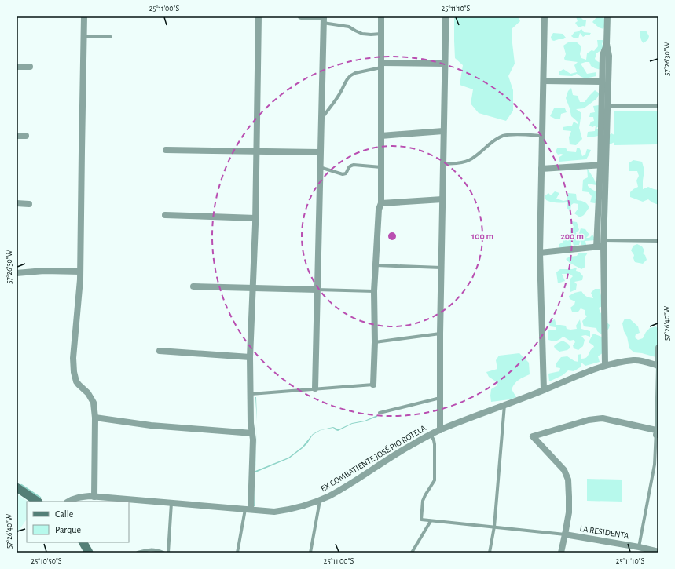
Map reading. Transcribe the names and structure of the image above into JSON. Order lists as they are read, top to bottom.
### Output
{
  "streets": {
    "street": ["EX COMBATIENTE JOSÉ PIO ROTELA", "LA RESIDENTA"]
  },
  "legend": ["Calle", "Parque"],
  "coordinates": [
    "25°11'00\"S",
    "25°11'10\"S",
    "57°26'30\"W",
    "57°26'40\"W",
    "25°10'50\"S"
  ],
  "rings": ["100 m", "200 m"]
}
